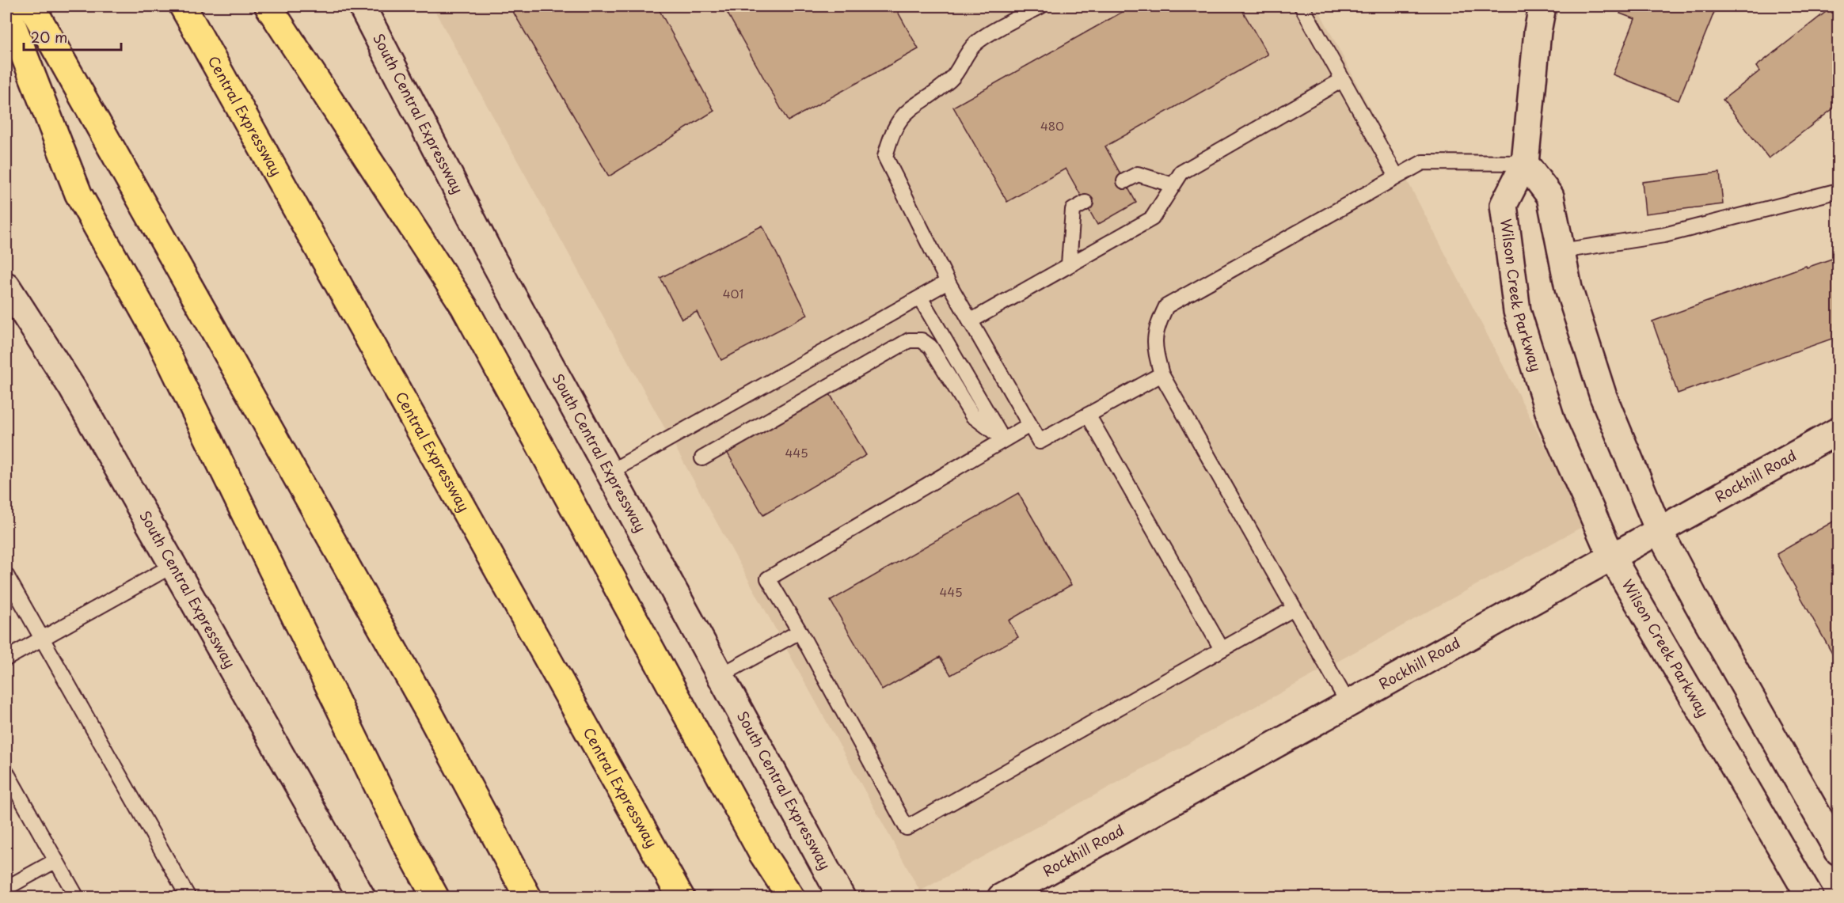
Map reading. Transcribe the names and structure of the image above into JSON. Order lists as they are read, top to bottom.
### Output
{
  "streets": {
    "highway": ["Central Expressway"],
    "main road": ["South Central Expressway", "Wilson Creek Parkway", "Rockhill Road"]
  },
  "crossings": [
    ["Wilson Creek Parkway", "Rockhill Road"]
  ],
  "house_numbers": [
    "480",
    "401",
    "445",
    "445"
  ],
  "scale_bar": "20 m"
}
